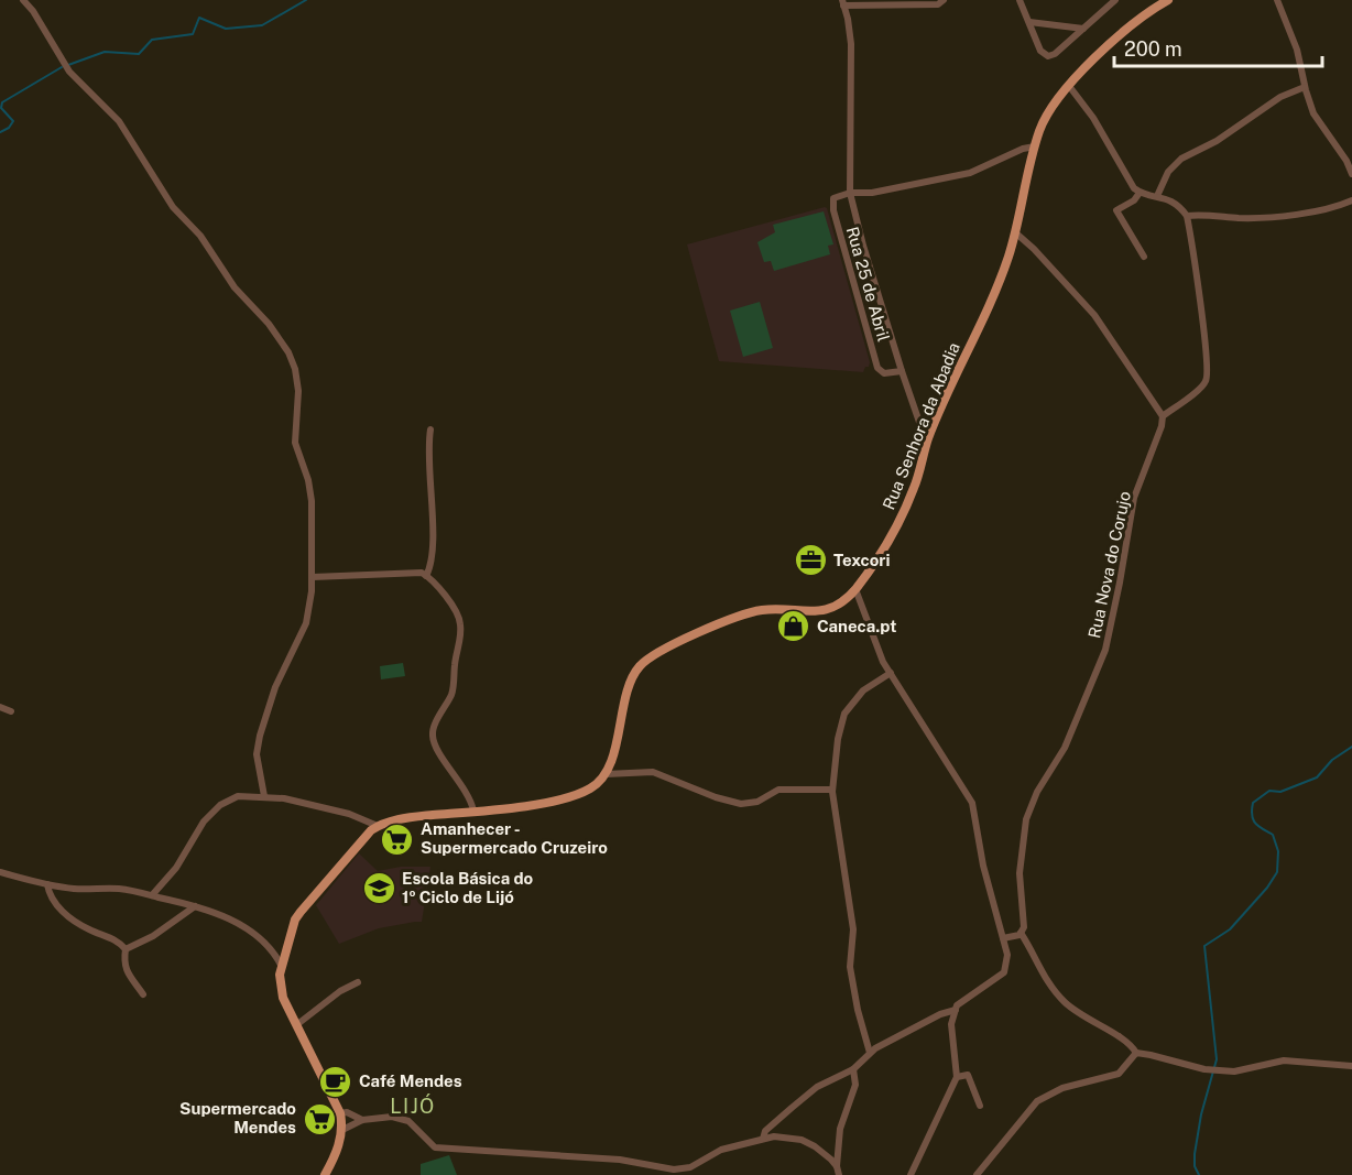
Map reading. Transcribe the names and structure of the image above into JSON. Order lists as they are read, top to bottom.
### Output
{
  "streets": {
    "main road": ["Rua Senhora da Abadia"],
    "street": ["Rua 25 de Abril", "Rua Nova do Corujo"]
  },
  "crossings": [
    ["Rua 25 de Abril", "Rua Senhora da Abadia"]
  ],
  "districts": ["LIJÓ"],
  "places": {
    "office": ["Texcori"],
    "shop": ["Caneca.pt"],
    "supermarket": ["Amanhecer - Supermercado Cruzeiro", "Supermercado Mendes"],
    "school or university": ["Escola Básica do 1º Ciclo de Lijó"],
    "cafe": ["Café Mendes"]
  },
  "scale_bar": "200 m"
}
